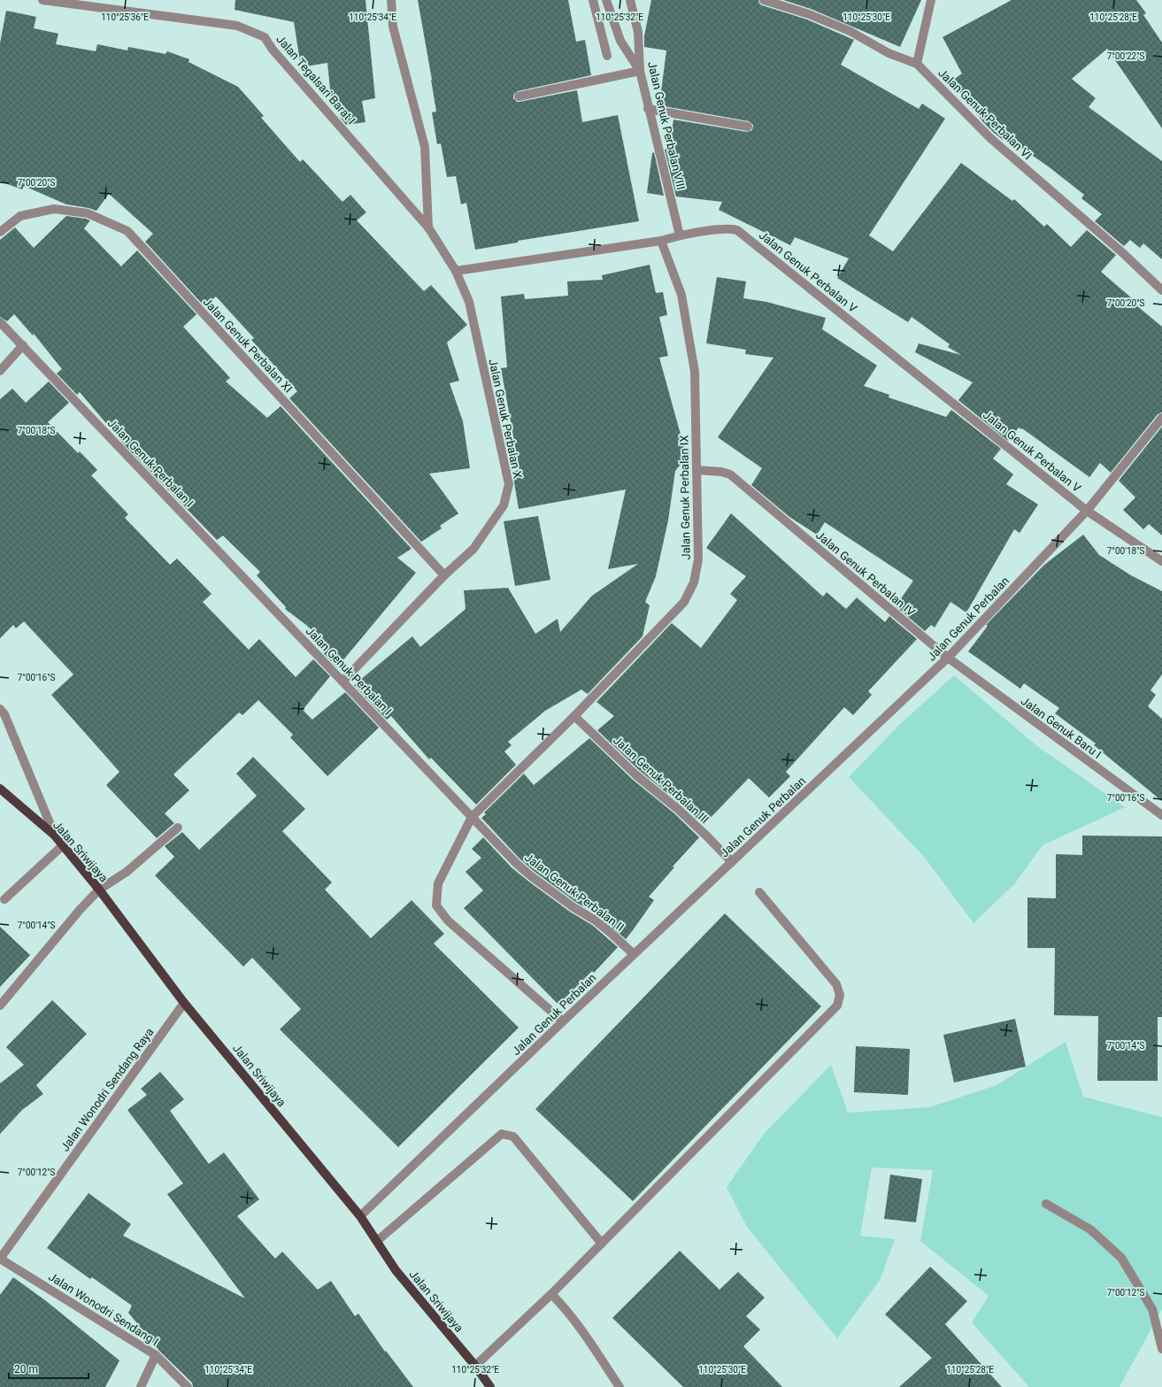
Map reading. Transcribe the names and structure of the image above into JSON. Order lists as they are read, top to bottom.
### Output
{
  "streets": {
    "main road": ["Jalan Sriwijaya"],
    "street": [
      "Jalan Tegalsari Barat I",
      "Jalan Genuk Perbalan VI",
      "Jalan Genuk Perbalan VIII",
      "Jalan Genuk Perbalan V",
      "Jalan Genuk Perbalan XI",
      "Jalan Genuk Perbalan X",
      "Jalan Genuk Perbalan I",
      "Jalan Genuk Perbalan IX",
      "Jalan Genuk Perbalan IV",
      "Jalan Genuk Perbalan",
      "Jalan Genuk Baru I",
      "Jalan Genuk Perbalan III",
      "Jalan Genuk Perbalan II",
      "Jalan Wonodri Sendang Raya",
      "Jalan Wonodri Sendang I"
    ]
  },
  "crossings": [
    ["Jalan Tegalsari Barat I", "Jalan Genuk Perbalan V"],
    ["Jalan Tegalsari Barat I", "Jalan Genuk Perbalan X"],
    ["Jalan Genuk Perbalan VIII", "Jalan Genuk Perbalan V"],
    ["Jalan Genuk Perbalan V", "Jalan Genuk Perbalan X"],
    ["Jalan Genuk Perbalan V", "Jalan Genuk Perbalan IX"],
    ["Jalan Genuk Perbalan V", "Jalan Genuk Perbalan"],
    ["Jalan Genuk Perbalan XI", "Jalan Genuk Perbalan X"],
    ["Jalan Genuk Perbalan X", "Jalan Genuk Perbalan I"],
    ["Jalan Genuk Perbalan I", "Jalan Genuk Perbalan IX"],
    ["Jalan Genuk Perbalan I", "Jalan Genuk Perbalan II"],
    ["Jalan Genuk Perbalan IX", "Jalan Genuk Perbalan IV"],
    ["Jalan Genuk Perbalan IX", "Jalan Genuk Perbalan III"],
    ["Jalan Genuk Perbalan IX", "Jalan Genuk Perbalan II"],
    ["Jalan Genuk Perbalan IV", "Jalan Genuk Perbalan"],
    ["Jalan Genuk Perbalan IV", "Jalan Genuk Baru I"],
    ["Jalan Genuk Perbalan", "Jalan Genuk Baru I"],
    ["Jalan Genuk Perbalan", "Jalan Genuk Perbalan III"],
    ["Jalan Genuk Perbalan", "Jalan Sriwijaya"],
    ["Jalan Genuk Perbalan", "Jalan Genuk Perbalan II"],
    ["Jalan Sriwijaya", "Jalan Wonodri Sendang Raya"],
    ["Jalan Wonodri Sendang Raya", "Jalan Wonodri Sendang I"]
  ],
  "scale_bar": "20 m",
  "coordinates": [
    "110°25'36\"E",
    "110°25'34\"E",
    "110°25'32\"E",
    "110°25'30\"E",
    "110°25'28\"E",
    "7°00'22\"S",
    "7°00'20\"S",
    "7°00'18\"S",
    "7°00'16\"S",
    "7°00'14\"S",
    "7°00'12\"S"
  ]
}
